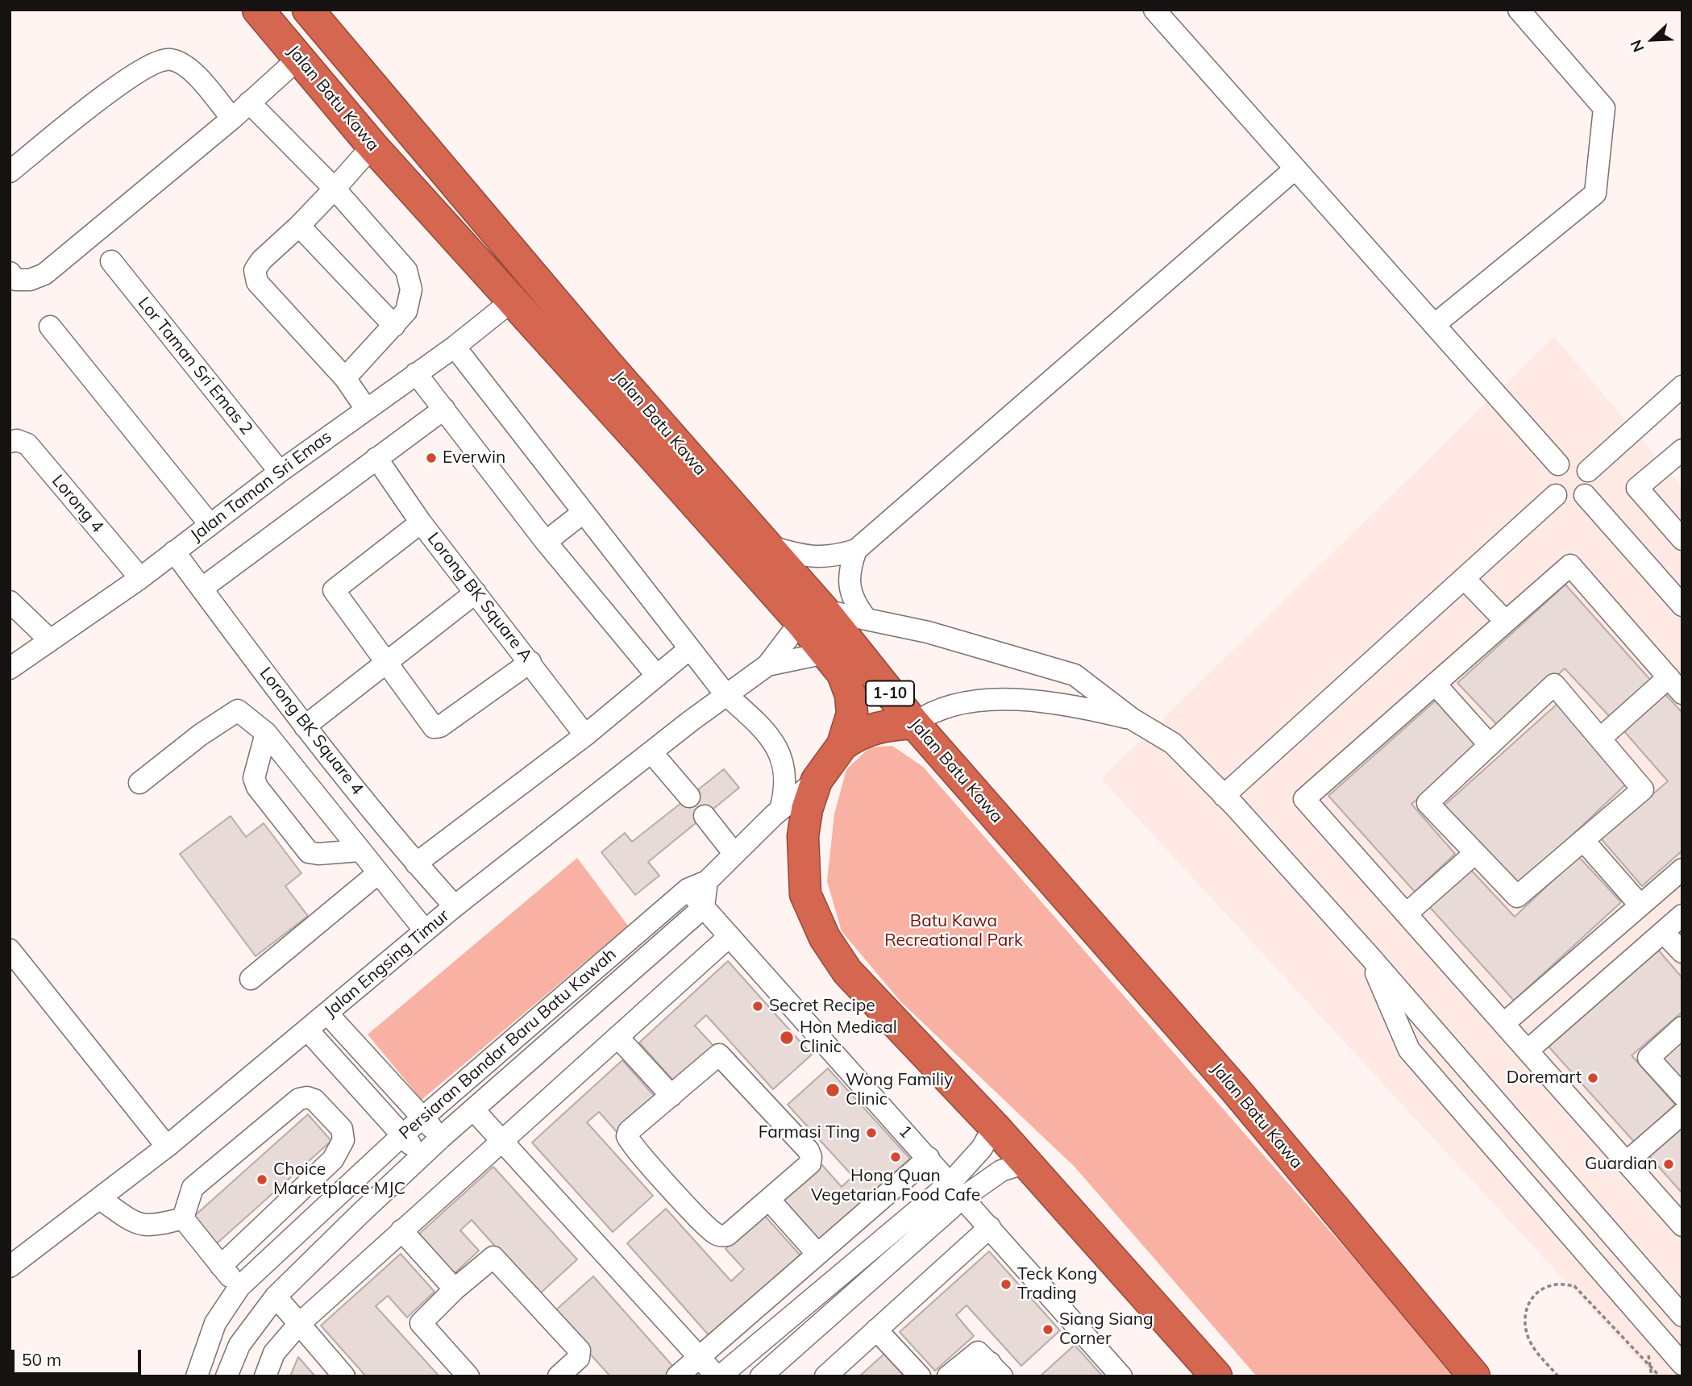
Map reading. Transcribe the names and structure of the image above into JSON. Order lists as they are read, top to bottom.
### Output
{
  "streets": {
    "highway": ["Jalan Batu Kawa", "1-10"],
    "street": [
      "Lor Taman Sri Emas 2",
      "Jalan Taman Sri Emas",
      "Lorong 4",
      "Lorong BK Square A",
      "Lorong BK Square 4",
      "Jalan Engsing Timur",
      "Persiaran Bandar Baru Batu Kawah",
      "1"
    ]
  },
  "crossings": [
    ["Jalan Batu Kawa", "Jalan Taman Sri Emas"],
    ["Jalan Batu Kawa", "Jalan Engsing Timur"],
    ["Jalan Batu Kawa", "Persiaran Bandar Baru Batu Kawah"],
    ["Lor Taman Sri Emas 2", "Jalan Taman Sri Emas"],
    ["Jalan Taman Sri Emas", "Lorong 4"],
    ["Jalan Taman Sri Emas", "Lorong BK Square 4"],
    ["Lorong BK Square 4", "Jalan Engsing Timur"],
    ["Persiaran Bandar Baru Batu Kawah", "1"]
  ],
  "parks": ["Batu Kawa Recreational Park"],
  "places": [
    "Everwin",
    "Secret Recipe",
    "Hon Medical Clinic",
    "Doremart",
    "Wong Familiy Clinic",
    "Farmasi Ting",
    "Hong Quan Vegetarian Food Cafe",
    "Guardian",
    "Choice Marketplace MJC",
    "Teck Kong Trading",
    "Siang Siang Corner"
  ],
  "scale_bar": "50 m",
  "north": "bottom left"
}
